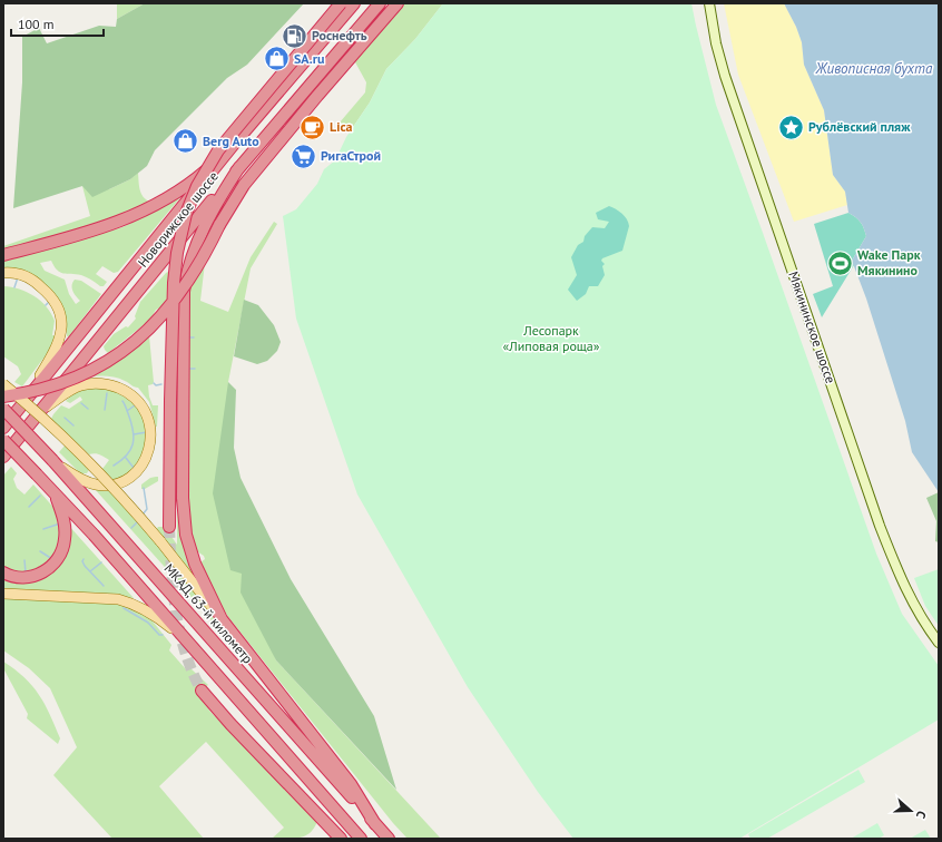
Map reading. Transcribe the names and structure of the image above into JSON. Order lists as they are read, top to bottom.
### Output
{
  "streets": {
    "highway": ["Новорижское шоссе", "МКАД, 63-й километр"],
    "street": ["Мякининское шоссе"]
  },
  "water": ["Живописная бухта"],
  "parks": ["Лесопарк «Липовая роща»"],
  "places": {
    "fuel station": ["Роснефть"],
    "shop": ["SA.ru", "Berg Auto"],
    "cafe": ["Lica"],
    "place": ["Рублёвский пляж"],
    "supermarket": ["РигаСтрой"],
    "sports": ["Wake Парк Мякинино"]
  },
  "scale_bar": "100 m",
  "north": "right"
}
